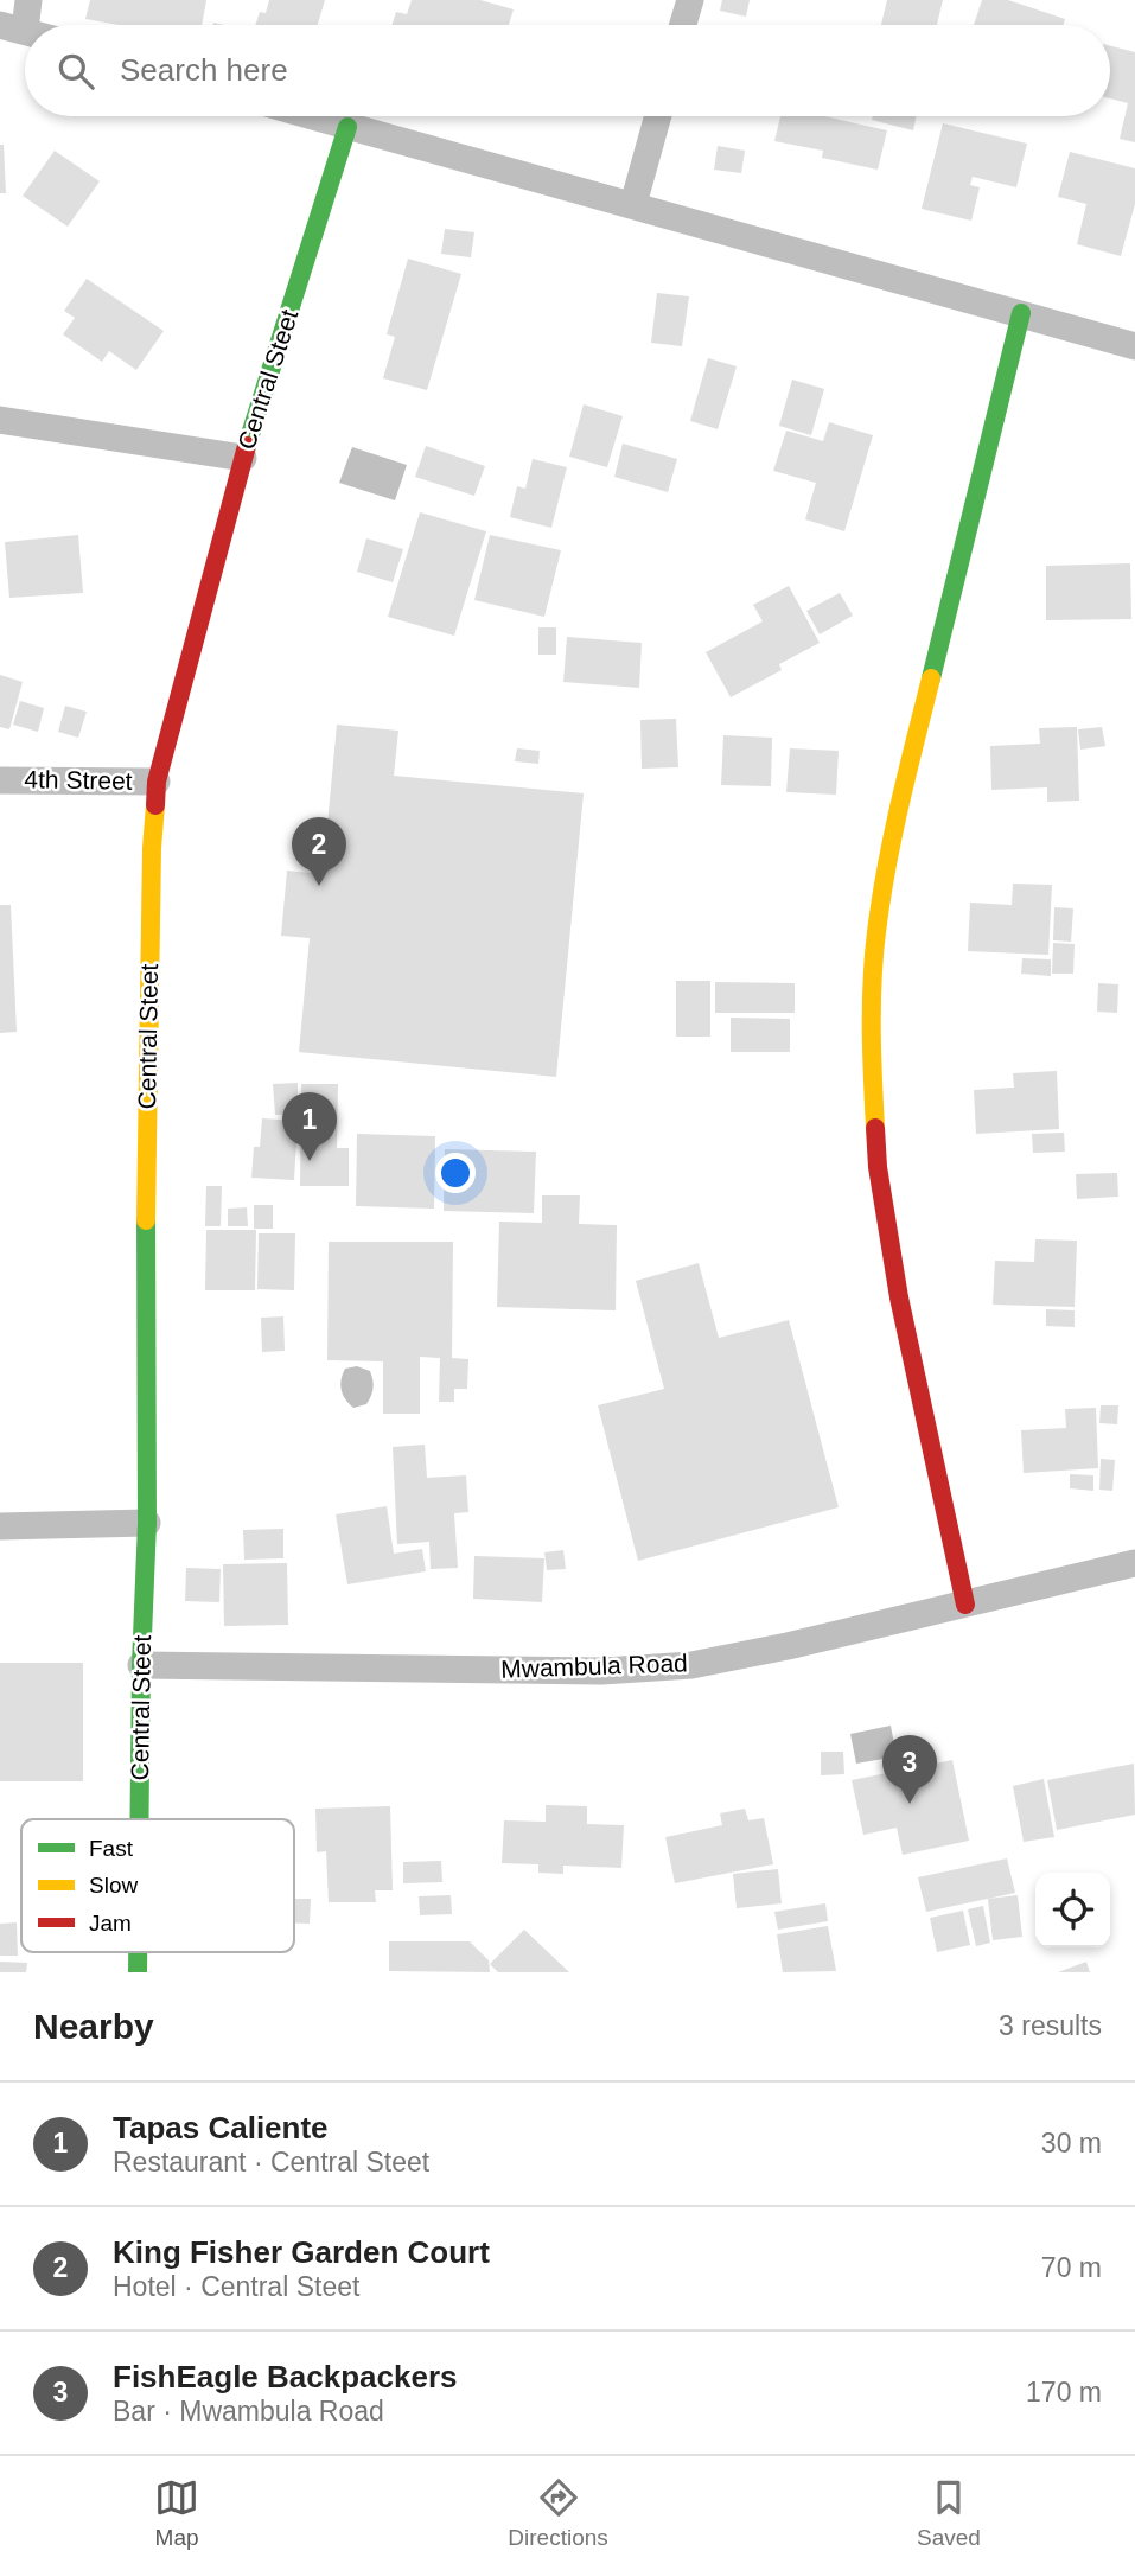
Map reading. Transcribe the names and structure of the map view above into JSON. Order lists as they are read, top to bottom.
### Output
{
  "streets": {
    "street": ["Central Steet", "4th Street", "Mwambula Road"]
  },
  "crossings": [
    ["Central Steet", "4th Street"],
    ["Central Steet", "Mwambula Road"]
  ],
  "legend": ["Fast", "Slow", "Jam"],
  "page": {
    "search": "Search here",
    "pins": ["2", "1", "3"],
    "heading": ["Nearby", "3 results"],
    "list": [
      {
        "mark": "1",
        "name": "Tapas Caliente",
        "note": "Restaurant · Central Steet",
        "value": "30 m"
      },
      {
        "mark": "2",
        "name": "King Fisher Garden Court",
        "note": "Hotel · Central Steet",
        "value": "70 m"
      },
      {
        "mark": "3",
        "name": "FishEagle Backpackers",
        "note": "Bar · Mwambula Road",
        "value": "170 m"
      }
    ],
    "nav": ["Map", "Directions", "Saved"]
  }
}
